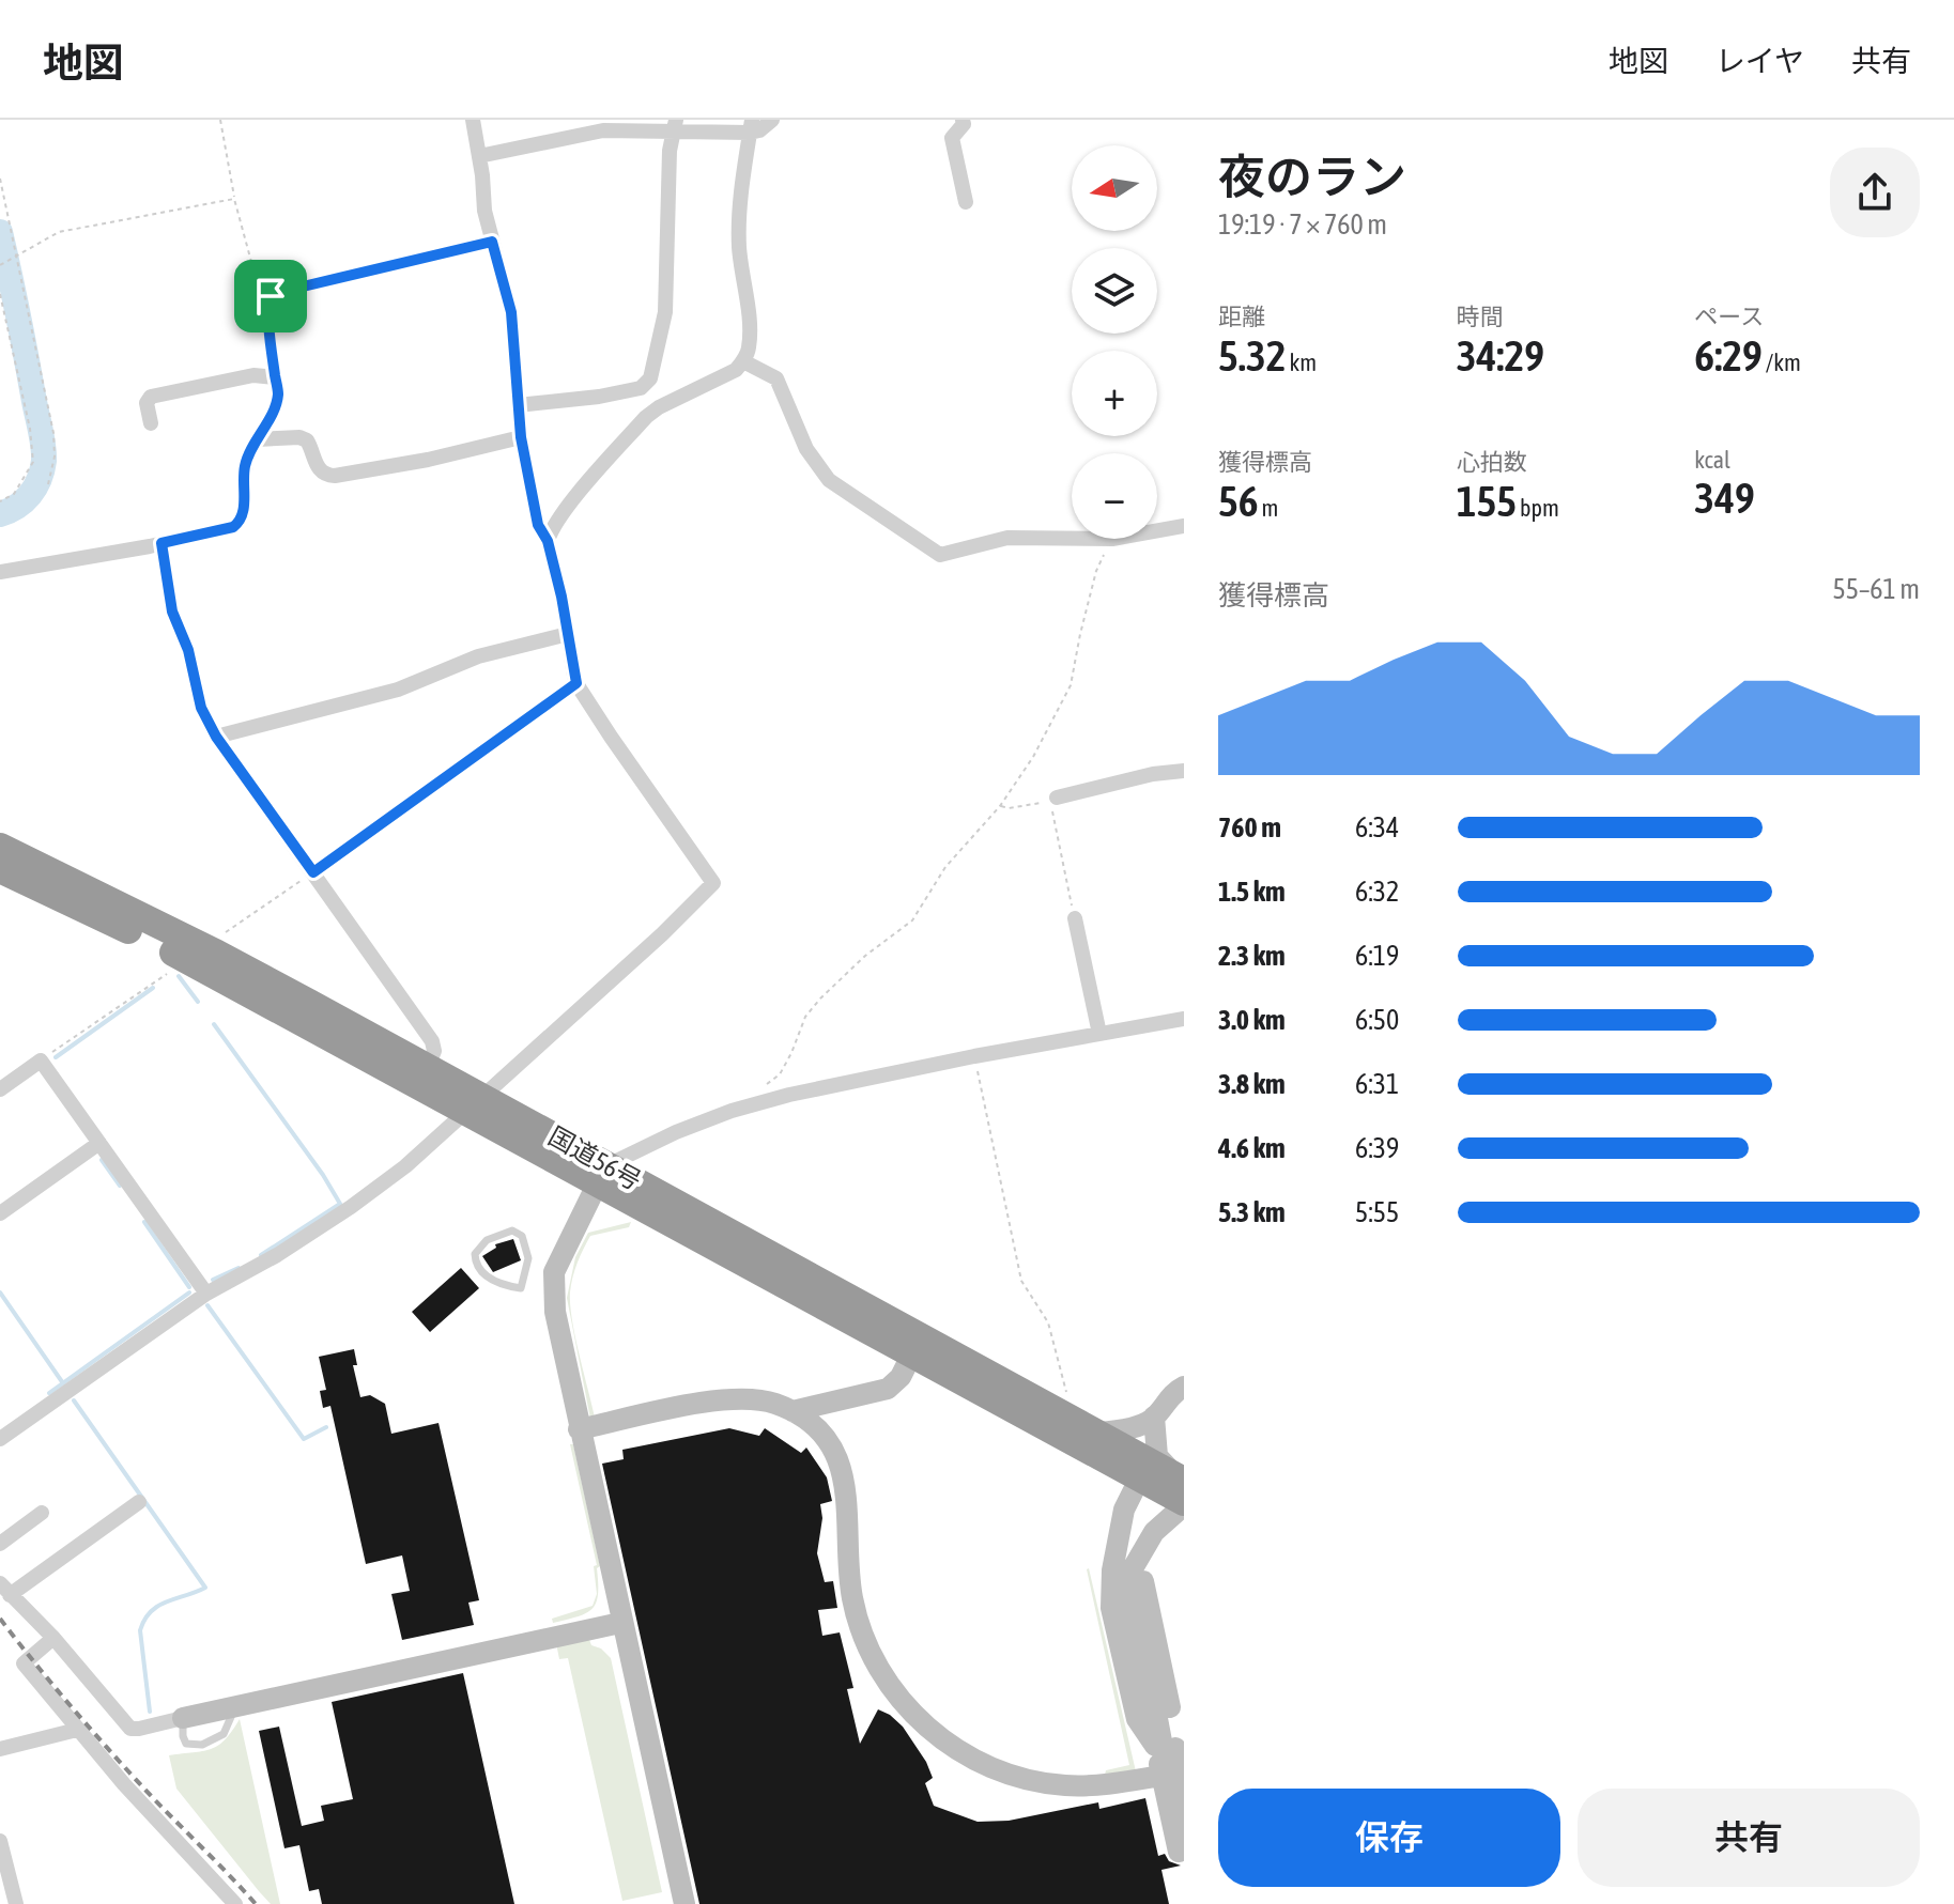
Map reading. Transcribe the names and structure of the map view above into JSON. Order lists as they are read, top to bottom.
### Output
{
  "streets": {
    "highway": ["国道56号"]
  },
  "north": "left",
  "page": {
    "header": "地図",
    "nav": ["地図", "レイヤ", "共有"],
    "heading": ["夜のラン", "19:19 · 7 × 760 m"],
    "map_buttons": ["+", "−"],
    "stats": [
      ["距離", "5.32 km"],
      ["時間", "34:29"],
      ["ペース", "6:29 /km"],
      ["獲得標高", "56 m"],
      ["心拍数", "155 bpm"],
      ["kcal", "349"]
    ],
    "chart": ["獲得標高", "55–61 m"],
    "list": [
      {
        "name": "760 m",
        "note": "6:34"
      },
      {
        "name": "1.5 km",
        "note": "6:32"
      },
      {
        "name": "2.3 km",
        "note": "6:19"
      },
      {
        "name": "3.0 km",
        "note": "6:50"
      },
      {
        "name": "3.8 km",
        "note": "6:31"
      },
      {
        "name": "4.6 km",
        "note": "6:39"
      },
      {
        "name": "5.3 km",
        "note": "5:55"
      }
    ],
    "buttons": ["保存", "共有"]
  }
}
